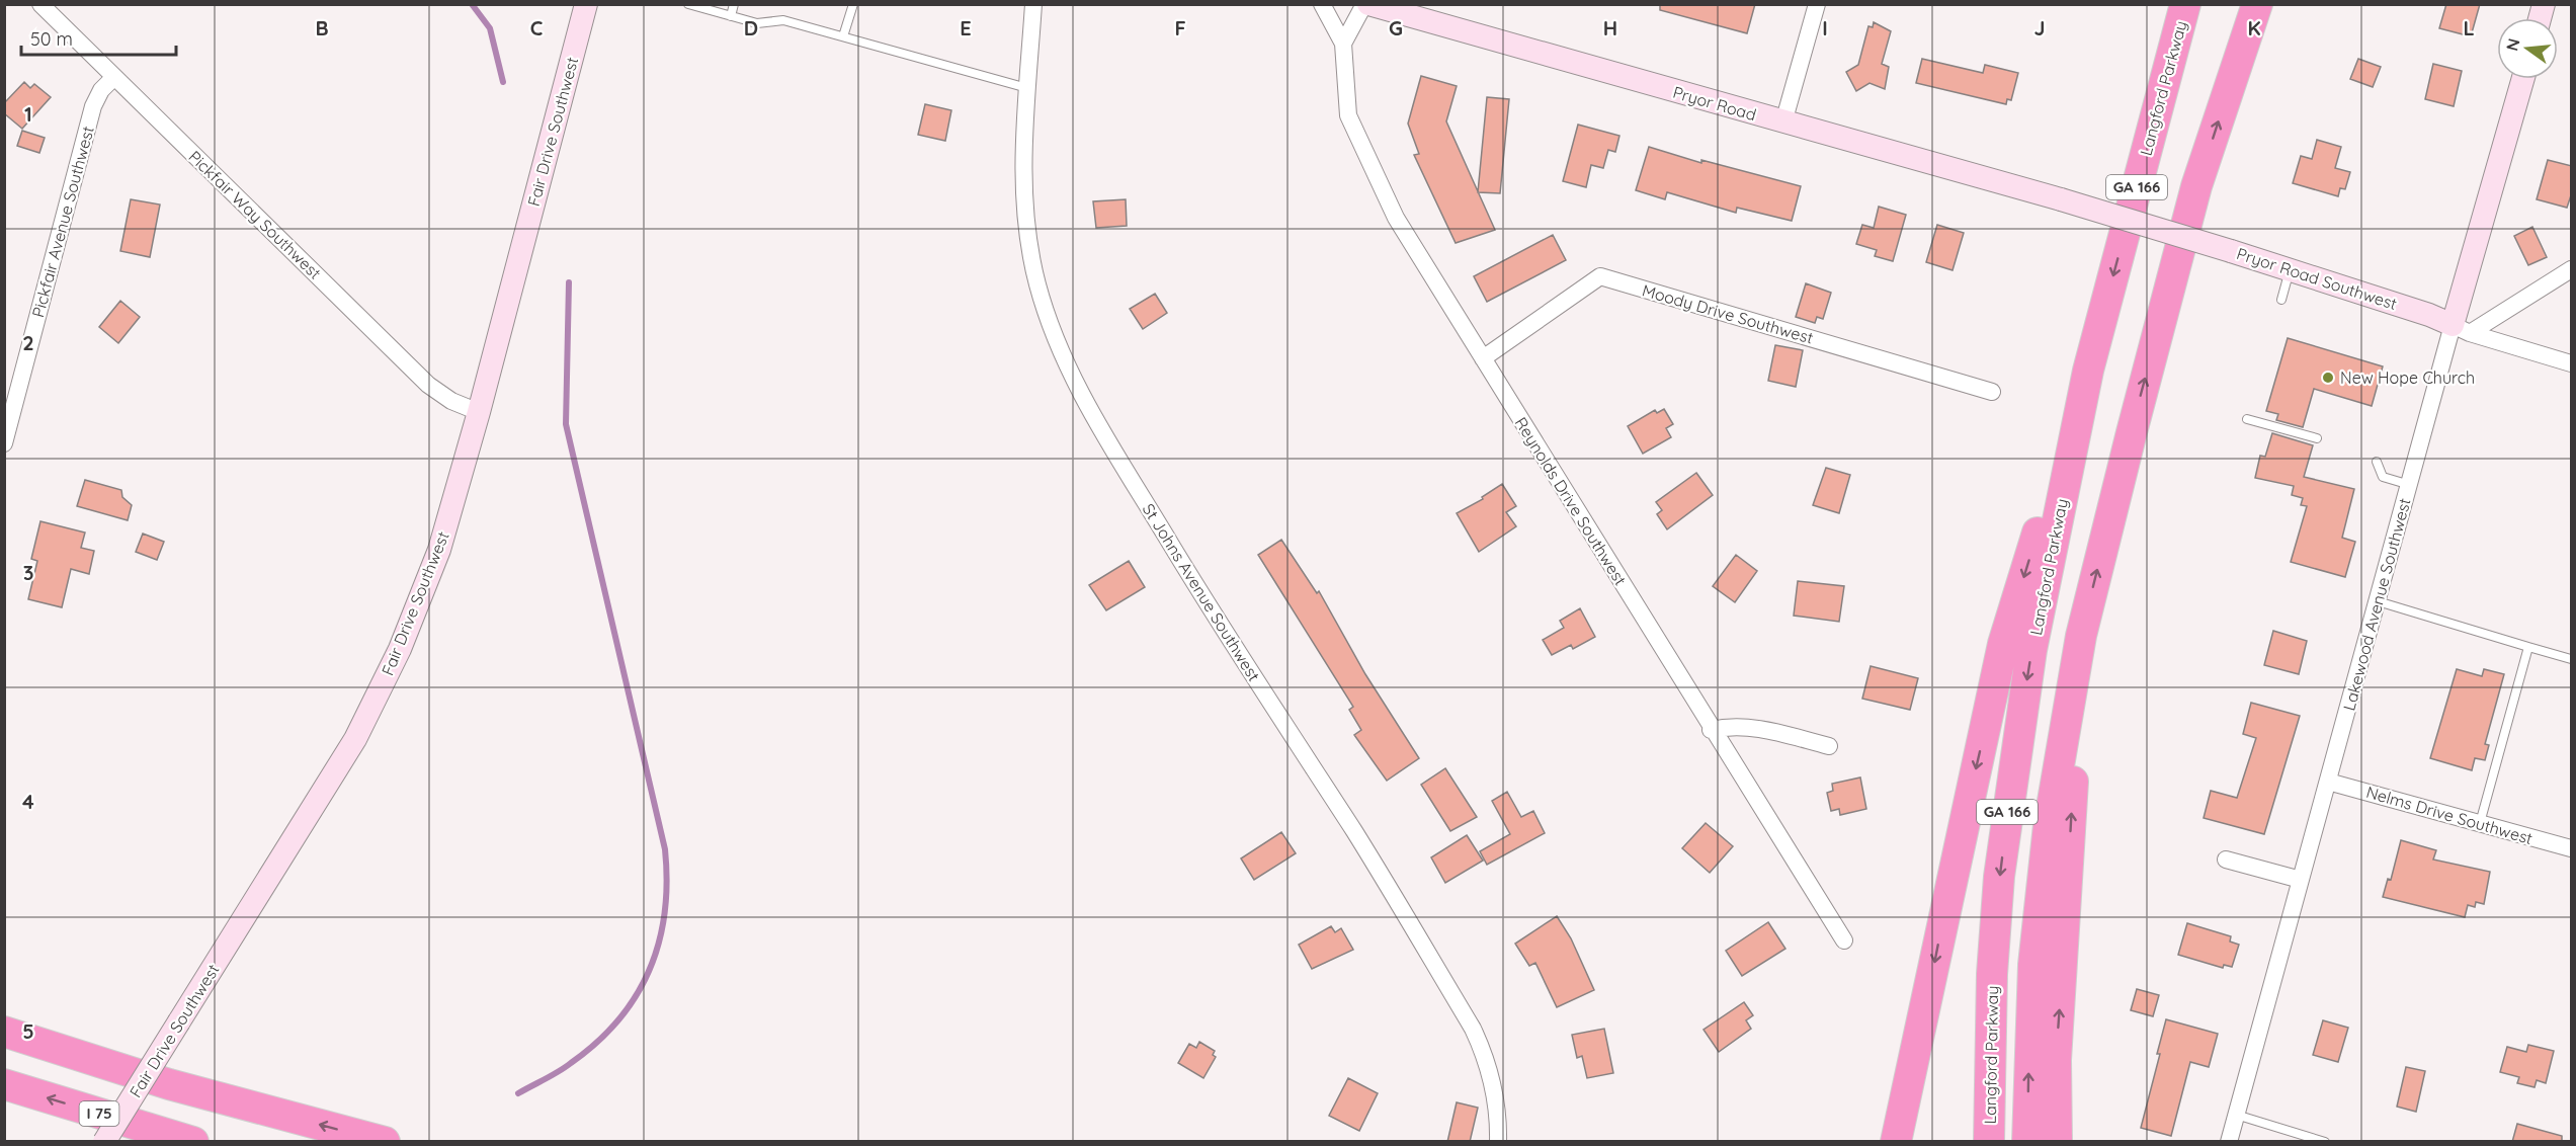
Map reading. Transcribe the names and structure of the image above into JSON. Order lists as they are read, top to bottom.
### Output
{
  "streets": {
    "highway": ["Langford Parkway", "GA 166", "I 75"],
    "street": [
      "Pryor Road",
      "Fair Drive Southwest",
      "Pickfair Way Southwest",
      "Pickfair Avenue Southwest",
      "Pryor Road Southwest",
      "Moody Drive Southwest",
      "Reynolds Drive Southwest",
      "St Johns Avenue Southwest",
      "Lakewood Avenue Southwest",
      "Nelms Drive Southwest"
    ]
  },
  "crossings": [
    ["Pryor Road", "Pryor Road Southwest"],
    ["Fair Drive Southwest", "Pickfair Way Southwest"],
    ["Pickfair Way Southwest", "Pickfair Avenue Southwest"],
    ["Pryor Road Southwest", "Lakewood Avenue Southwest"],
    ["Moody Drive Southwest", "Reynolds Drive Southwest"],
    ["Lakewood Avenue Southwest", "Nelms Drive Southwest"]
  ],
  "places": ["New Hope Church"],
  "scale_bar": "50 m",
  "north": "left",
  "grid": {
    "columns": [
      "B",
      "C",
      "D",
      "E",
      "F",
      "G",
      "H",
      "I",
      "J",
      "K",
      "L"
    ],
    "rows": [
      "1",
      "2",
      "3",
      "4",
      "5"
    ]
  }
}
